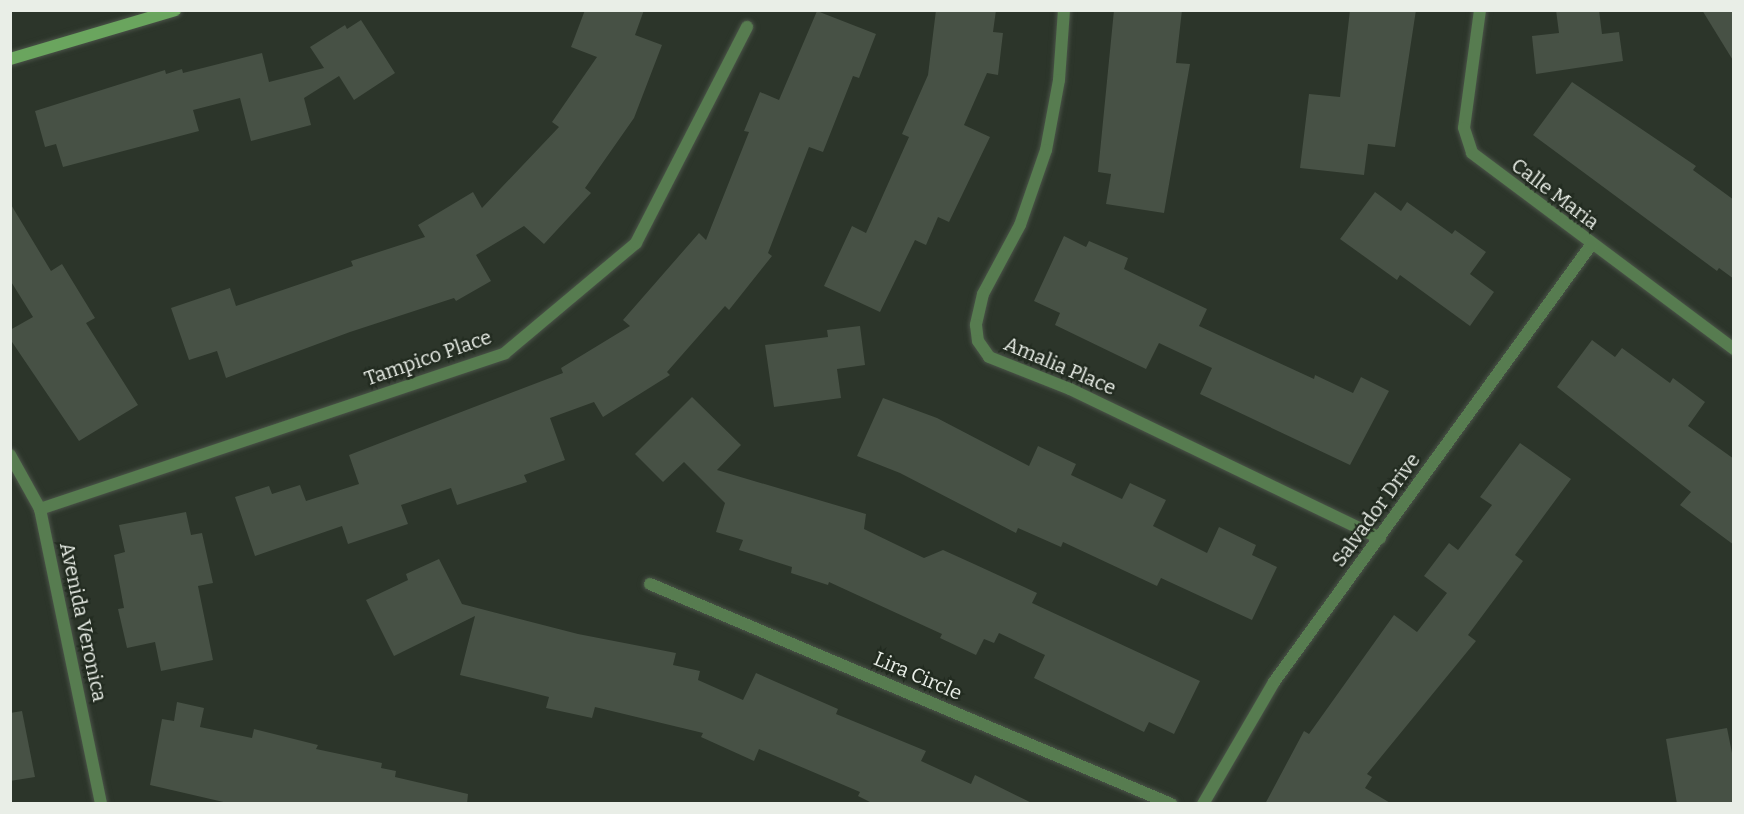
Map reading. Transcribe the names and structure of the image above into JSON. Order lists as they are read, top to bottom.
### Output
{
  "streets": {
    "street": [
      "Calle Maria",
      "Tampico Place",
      "Amalia Place",
      "Salvador Drive",
      "Avenida Veronica",
      "Lira Circle"
    ]
  },
  "crossings": [
    ["Calle Maria", "Salvador Drive"],
    ["Tampico Place", "Avenida Veronica"],
    ["Amalia Place", "Salvador Drive"]
  ]
}
